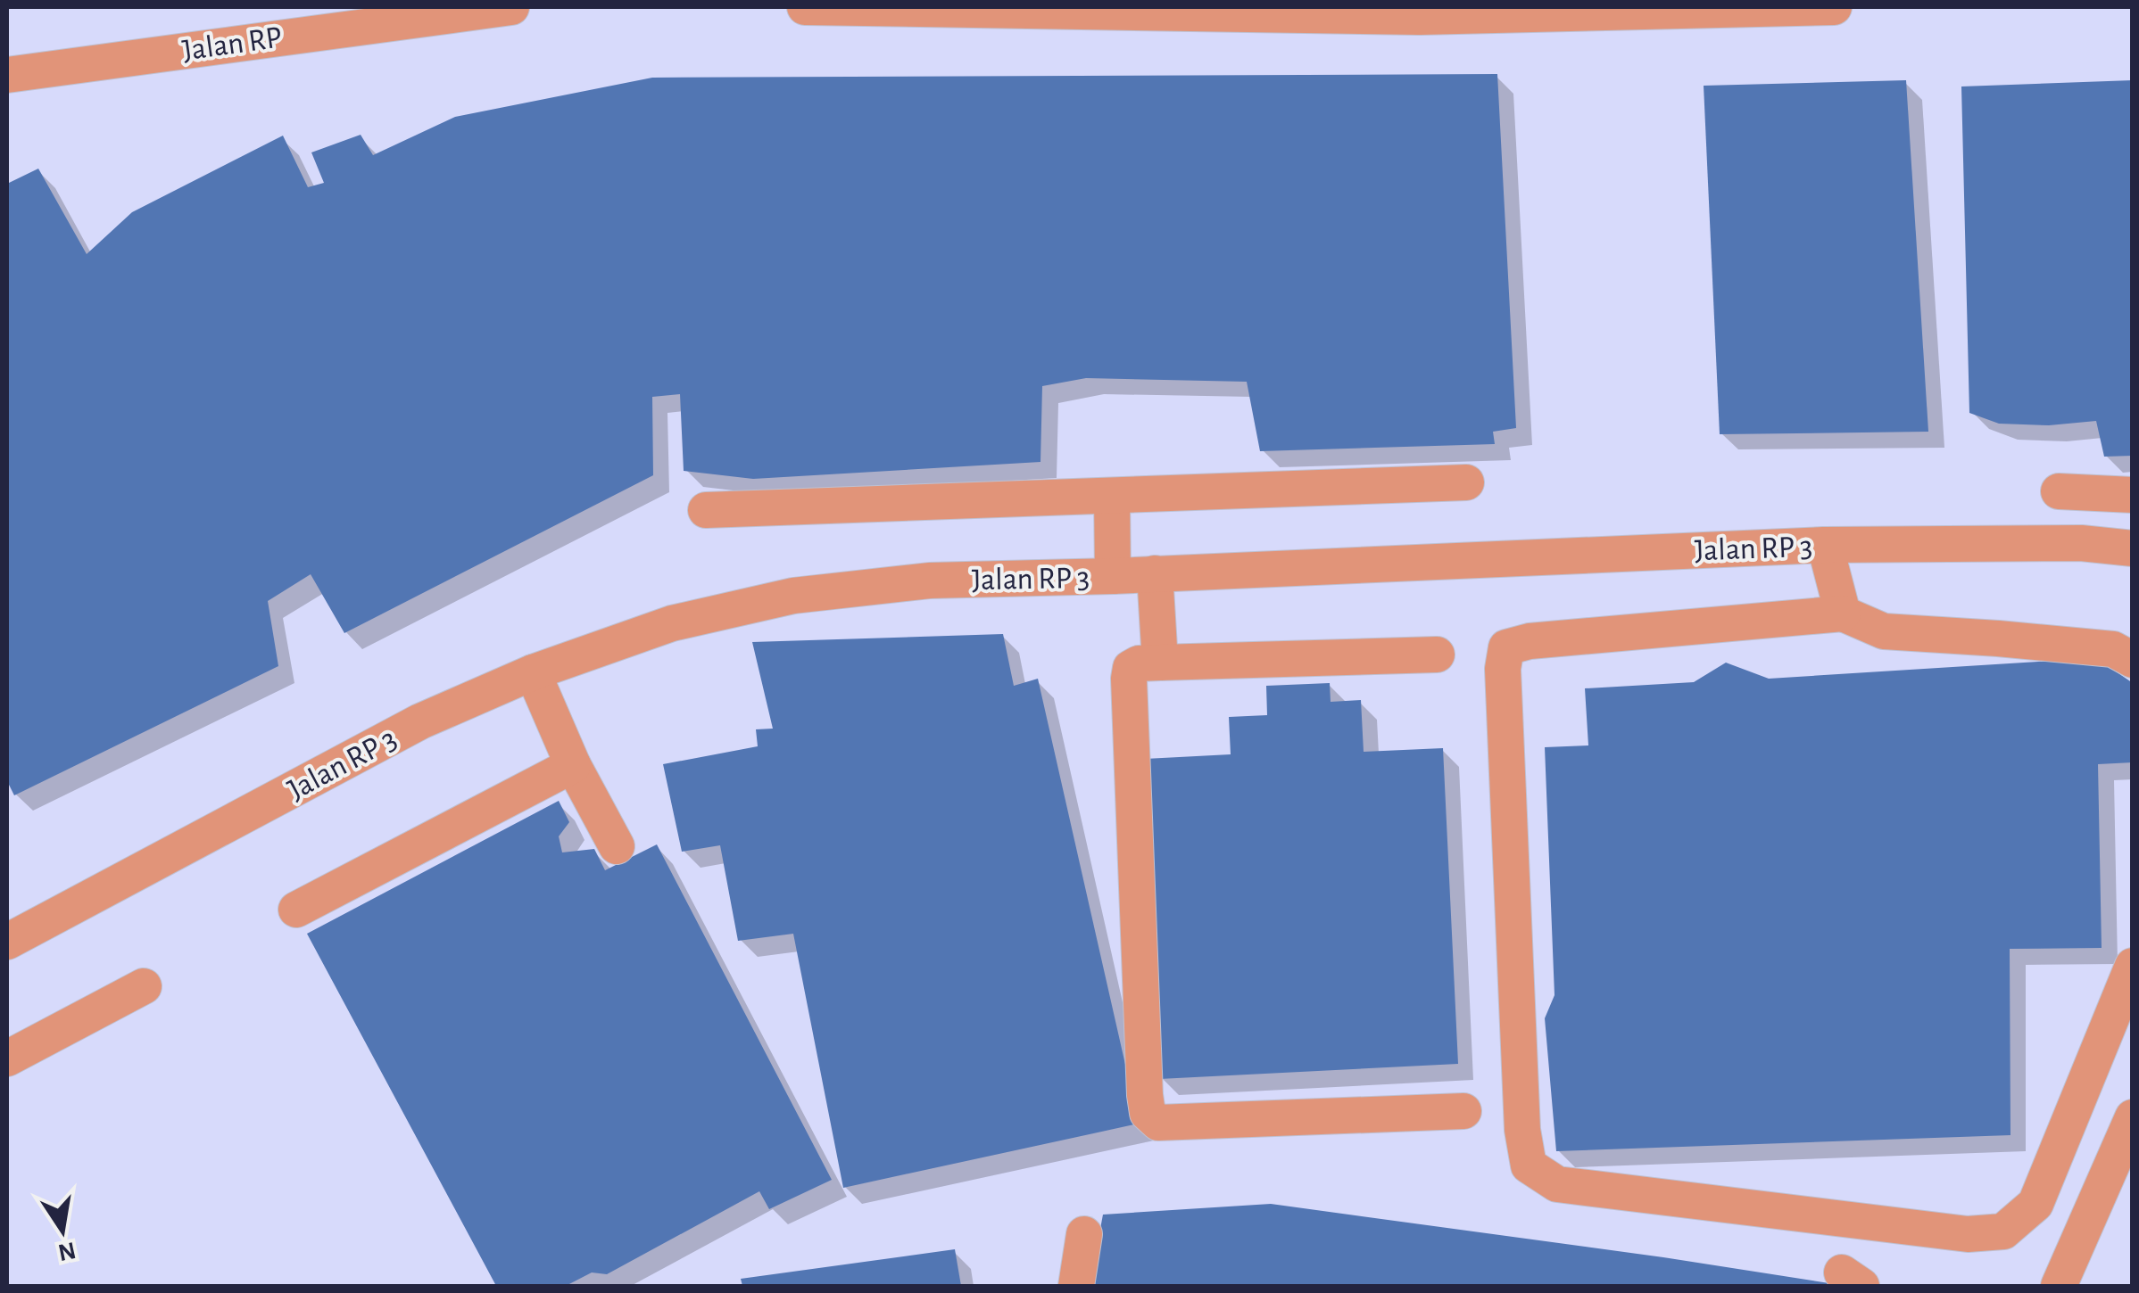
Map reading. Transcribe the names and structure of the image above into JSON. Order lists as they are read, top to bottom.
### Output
{
  "streets": {
    "street": ["Jalan RP", "Jalan RP 3"]
  },
  "north": "bottom"
}
